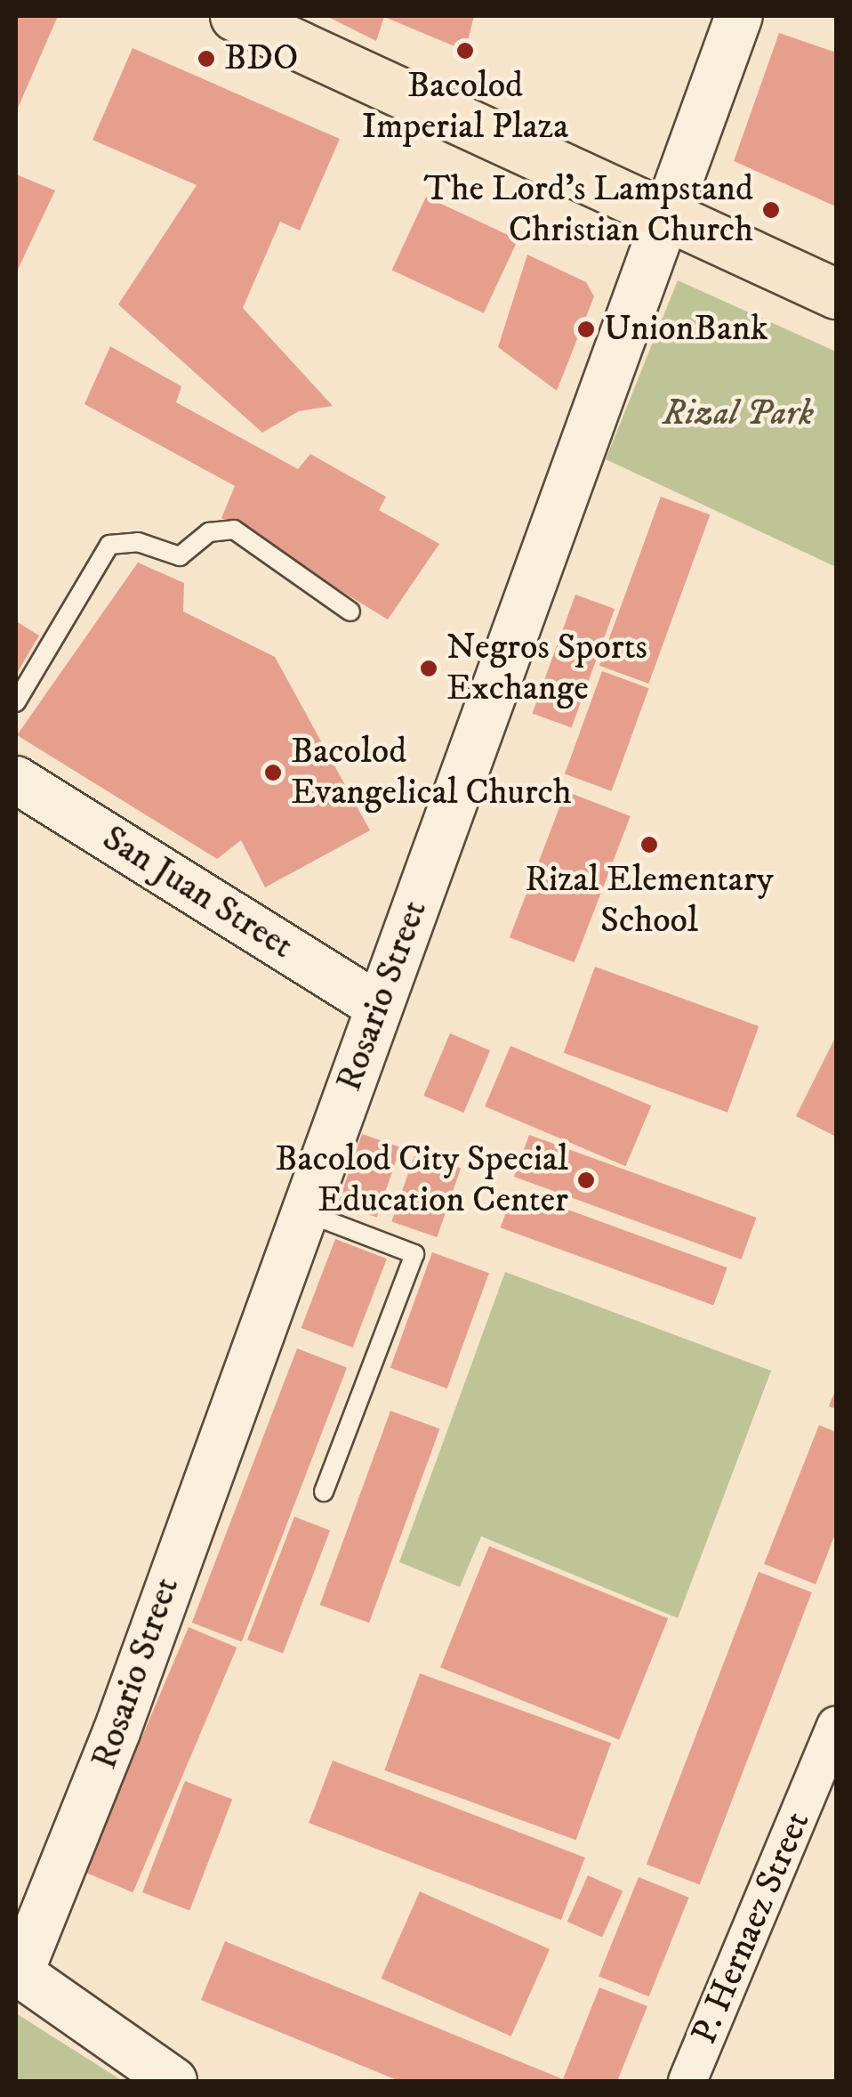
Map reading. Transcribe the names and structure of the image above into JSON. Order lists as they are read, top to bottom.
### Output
{
  "streets": {
    "street": ["San Juan Street", "Rosario Street", "P. Hernaez Street"]
  },
  "crossings": [
    ["San Juan Street", "Rosario Street"]
  ],
  "parks": ["Rizal Park"],
  "places": [
    "Bacolod Imperial Plaza",
    "BDO",
    "The Lord's Lampstand Christian Church",
    "UnionBank",
    "Negros Sports Exchange",
    "Bacolod Evangelical Church",
    "Rizal Elementary School",
    "Bacolod City Special Education Center"
  ]
}
